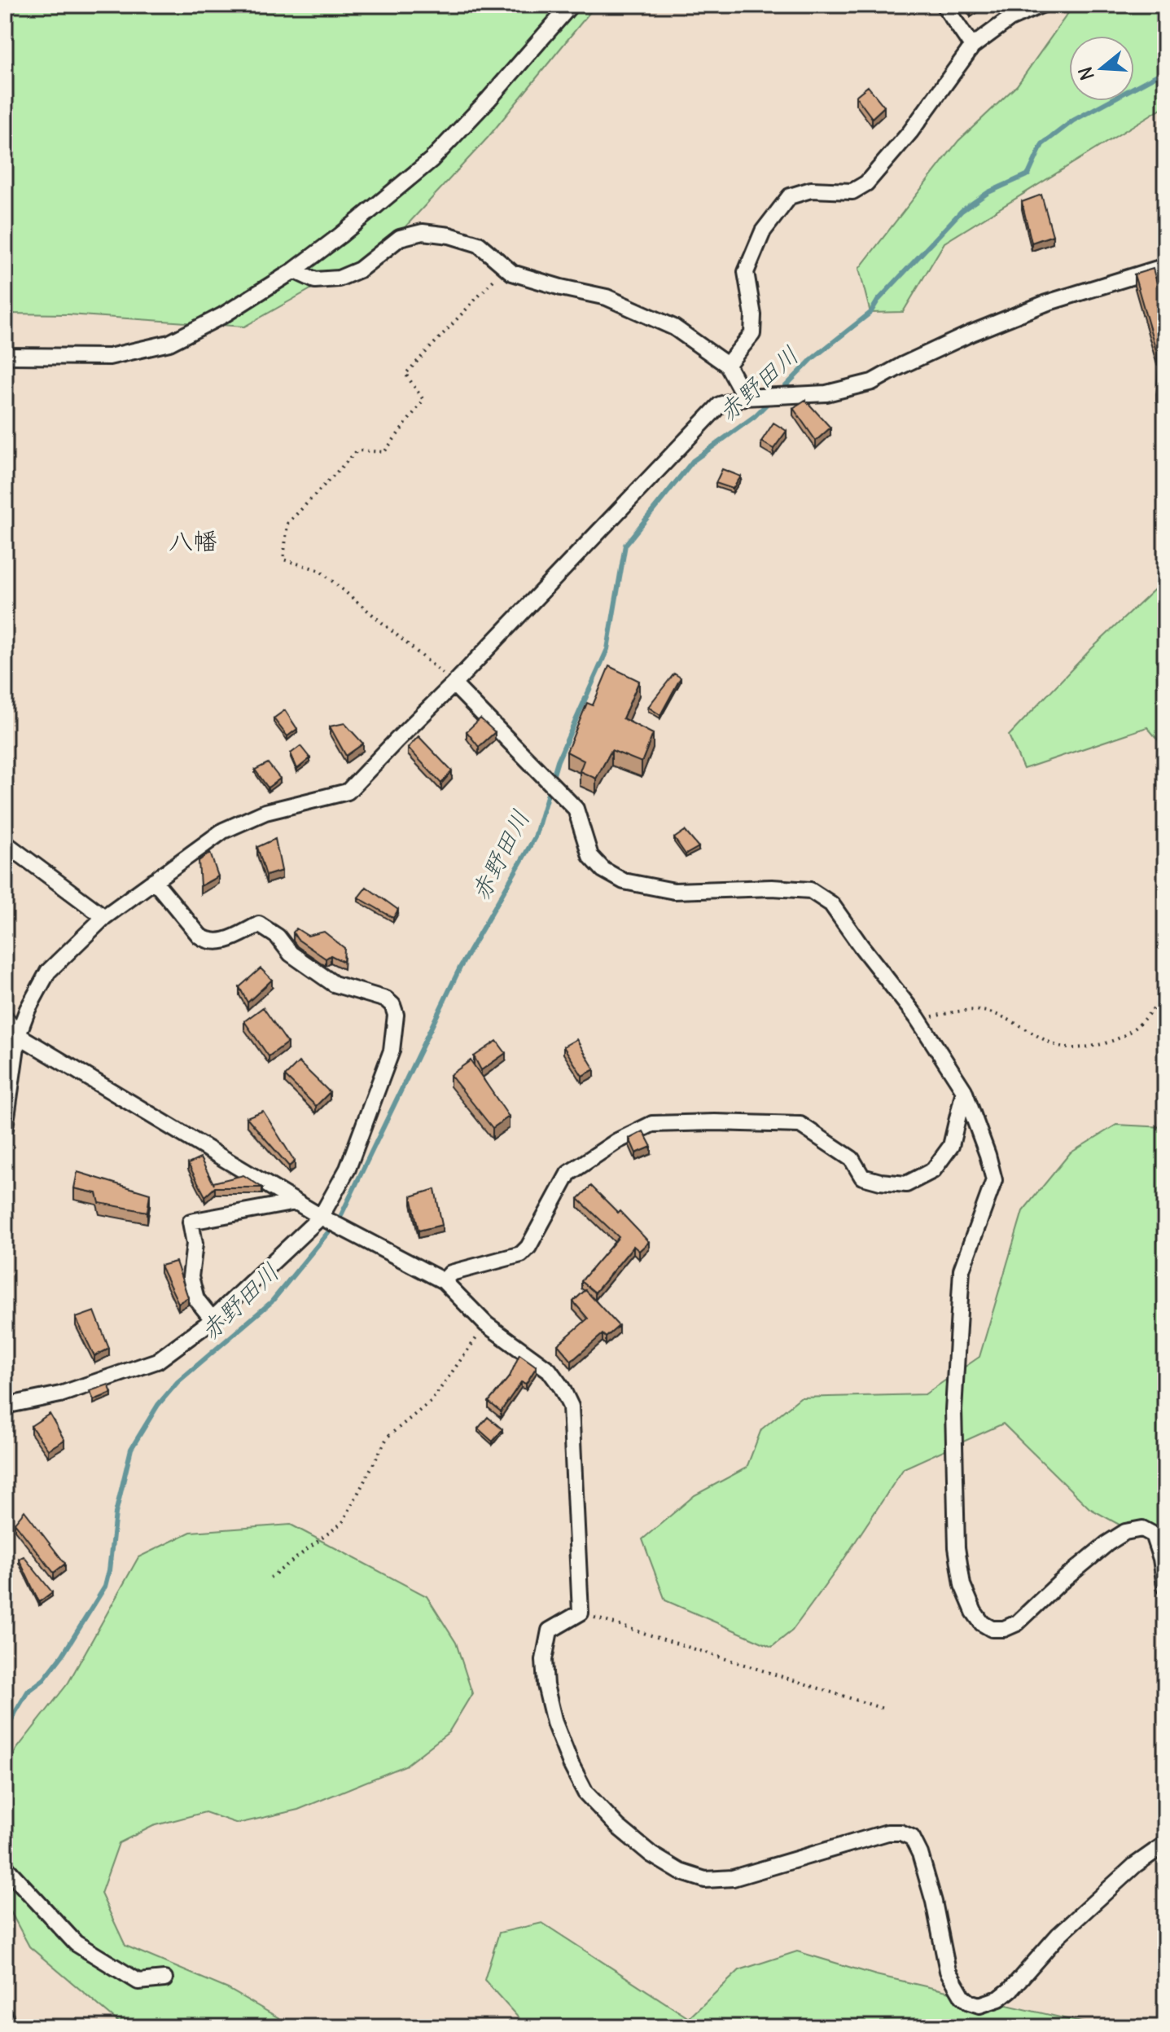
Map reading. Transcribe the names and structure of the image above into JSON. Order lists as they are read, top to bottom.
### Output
{
  "districts": ["八幡"],
  "water": ["赤野田川"],
  "north": "left"
}
